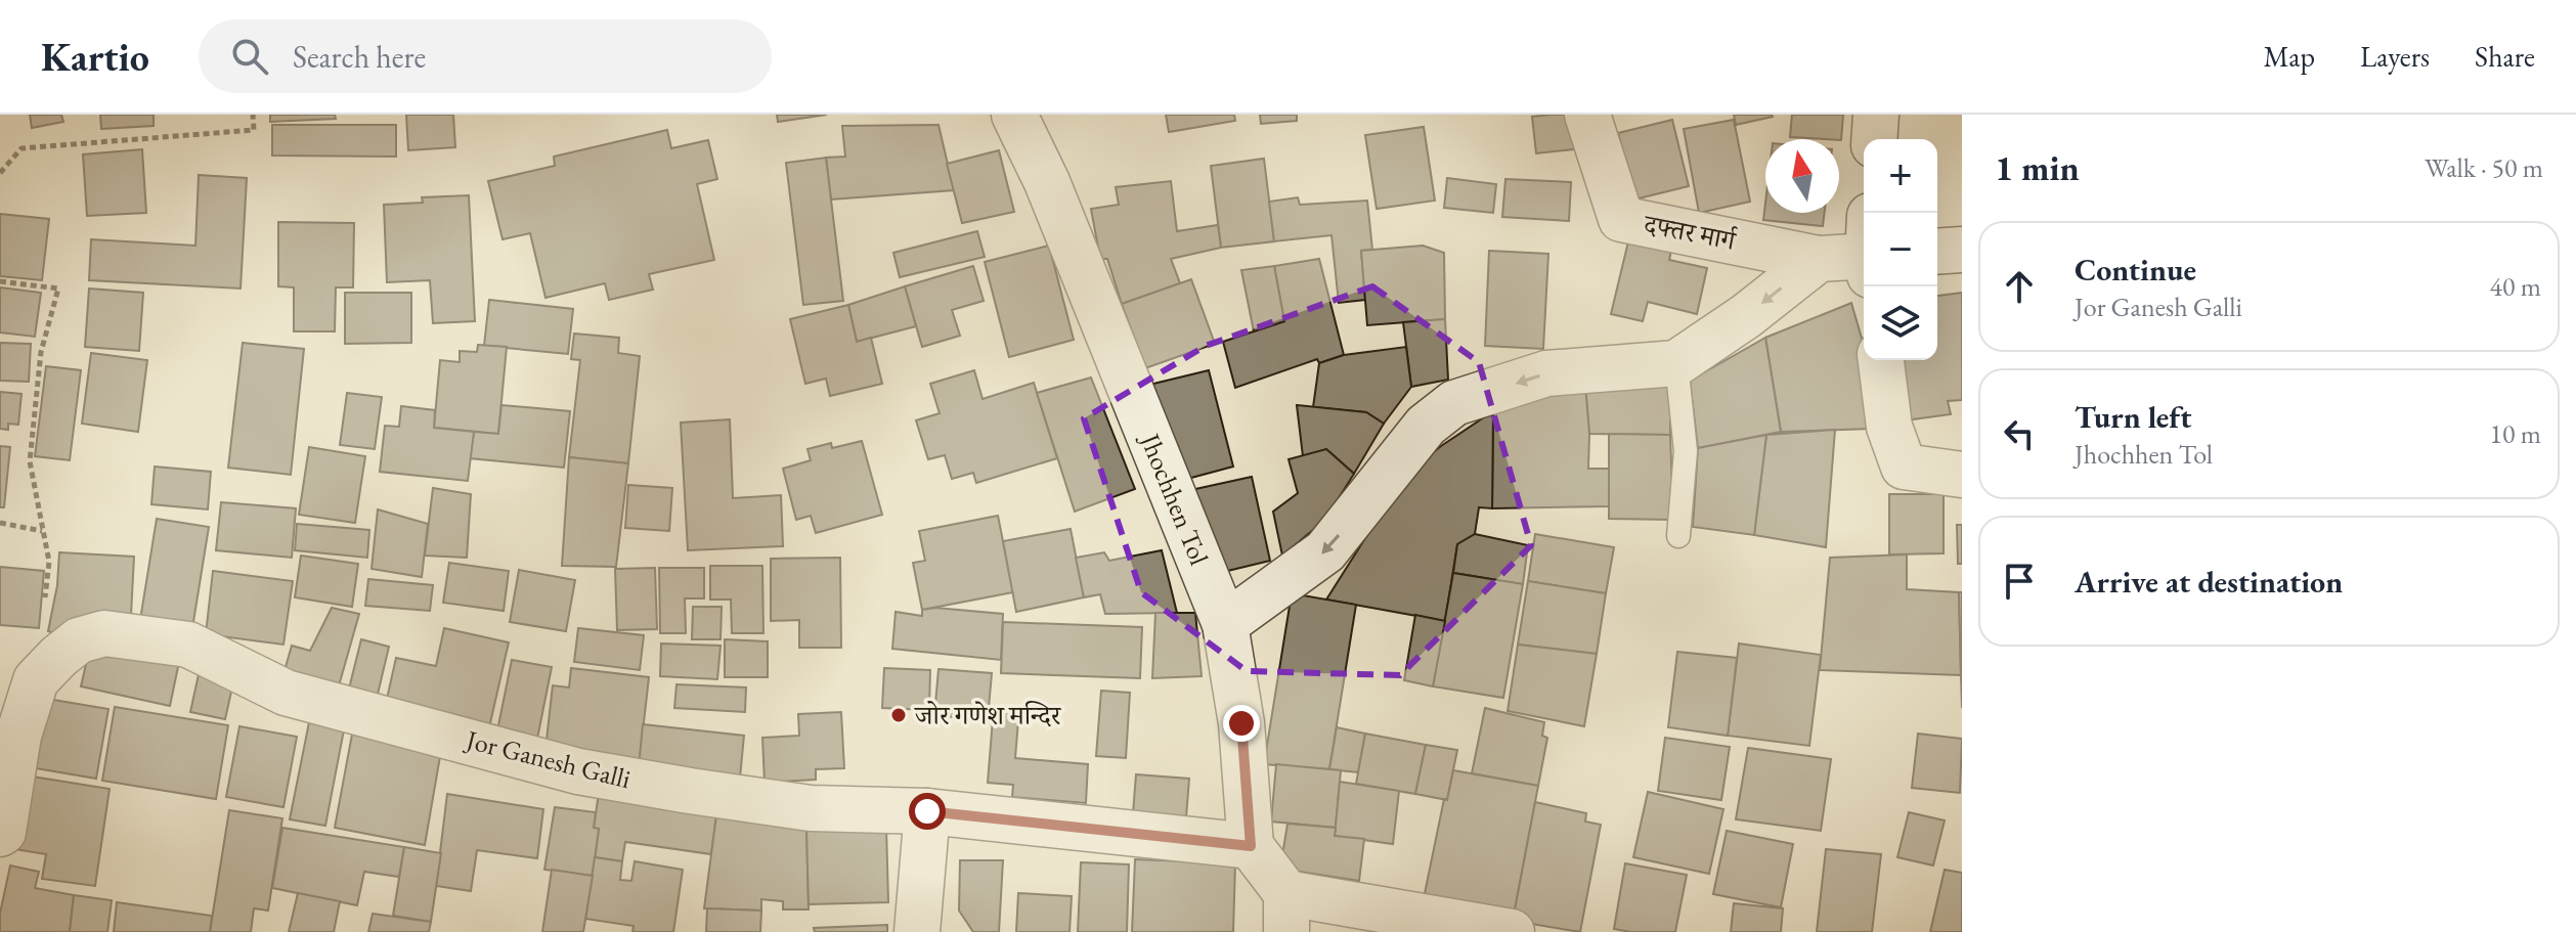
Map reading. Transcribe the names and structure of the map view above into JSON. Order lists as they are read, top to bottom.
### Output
{
  "streets": {
    "street": ["दफ्तर मार्ग", "Jhochhen Tol", "Jor Ganesh Galli"]
  },
  "crossings": [
    ["Jhochhen Tol", "Jor Ganesh Galli"]
  ],
  "places": ["जोर गणेश मन्दिर"],
  "north": "top",
  "page": {
    "header": "Kartio",
    "search": "Search here",
    "nav": ["Map", "Layers", "Share"],
    "heading": ["1 min", "Walk · 50 m"],
    "map_buttons": ["+", "−"],
    "list": [
      ["Continue", "Jor Ganesh Galli", "40 m"],
      ["Turn left", "Jhochhen Tol", "10 m"],
      "Arrive at destination"
    ]
  }
}
